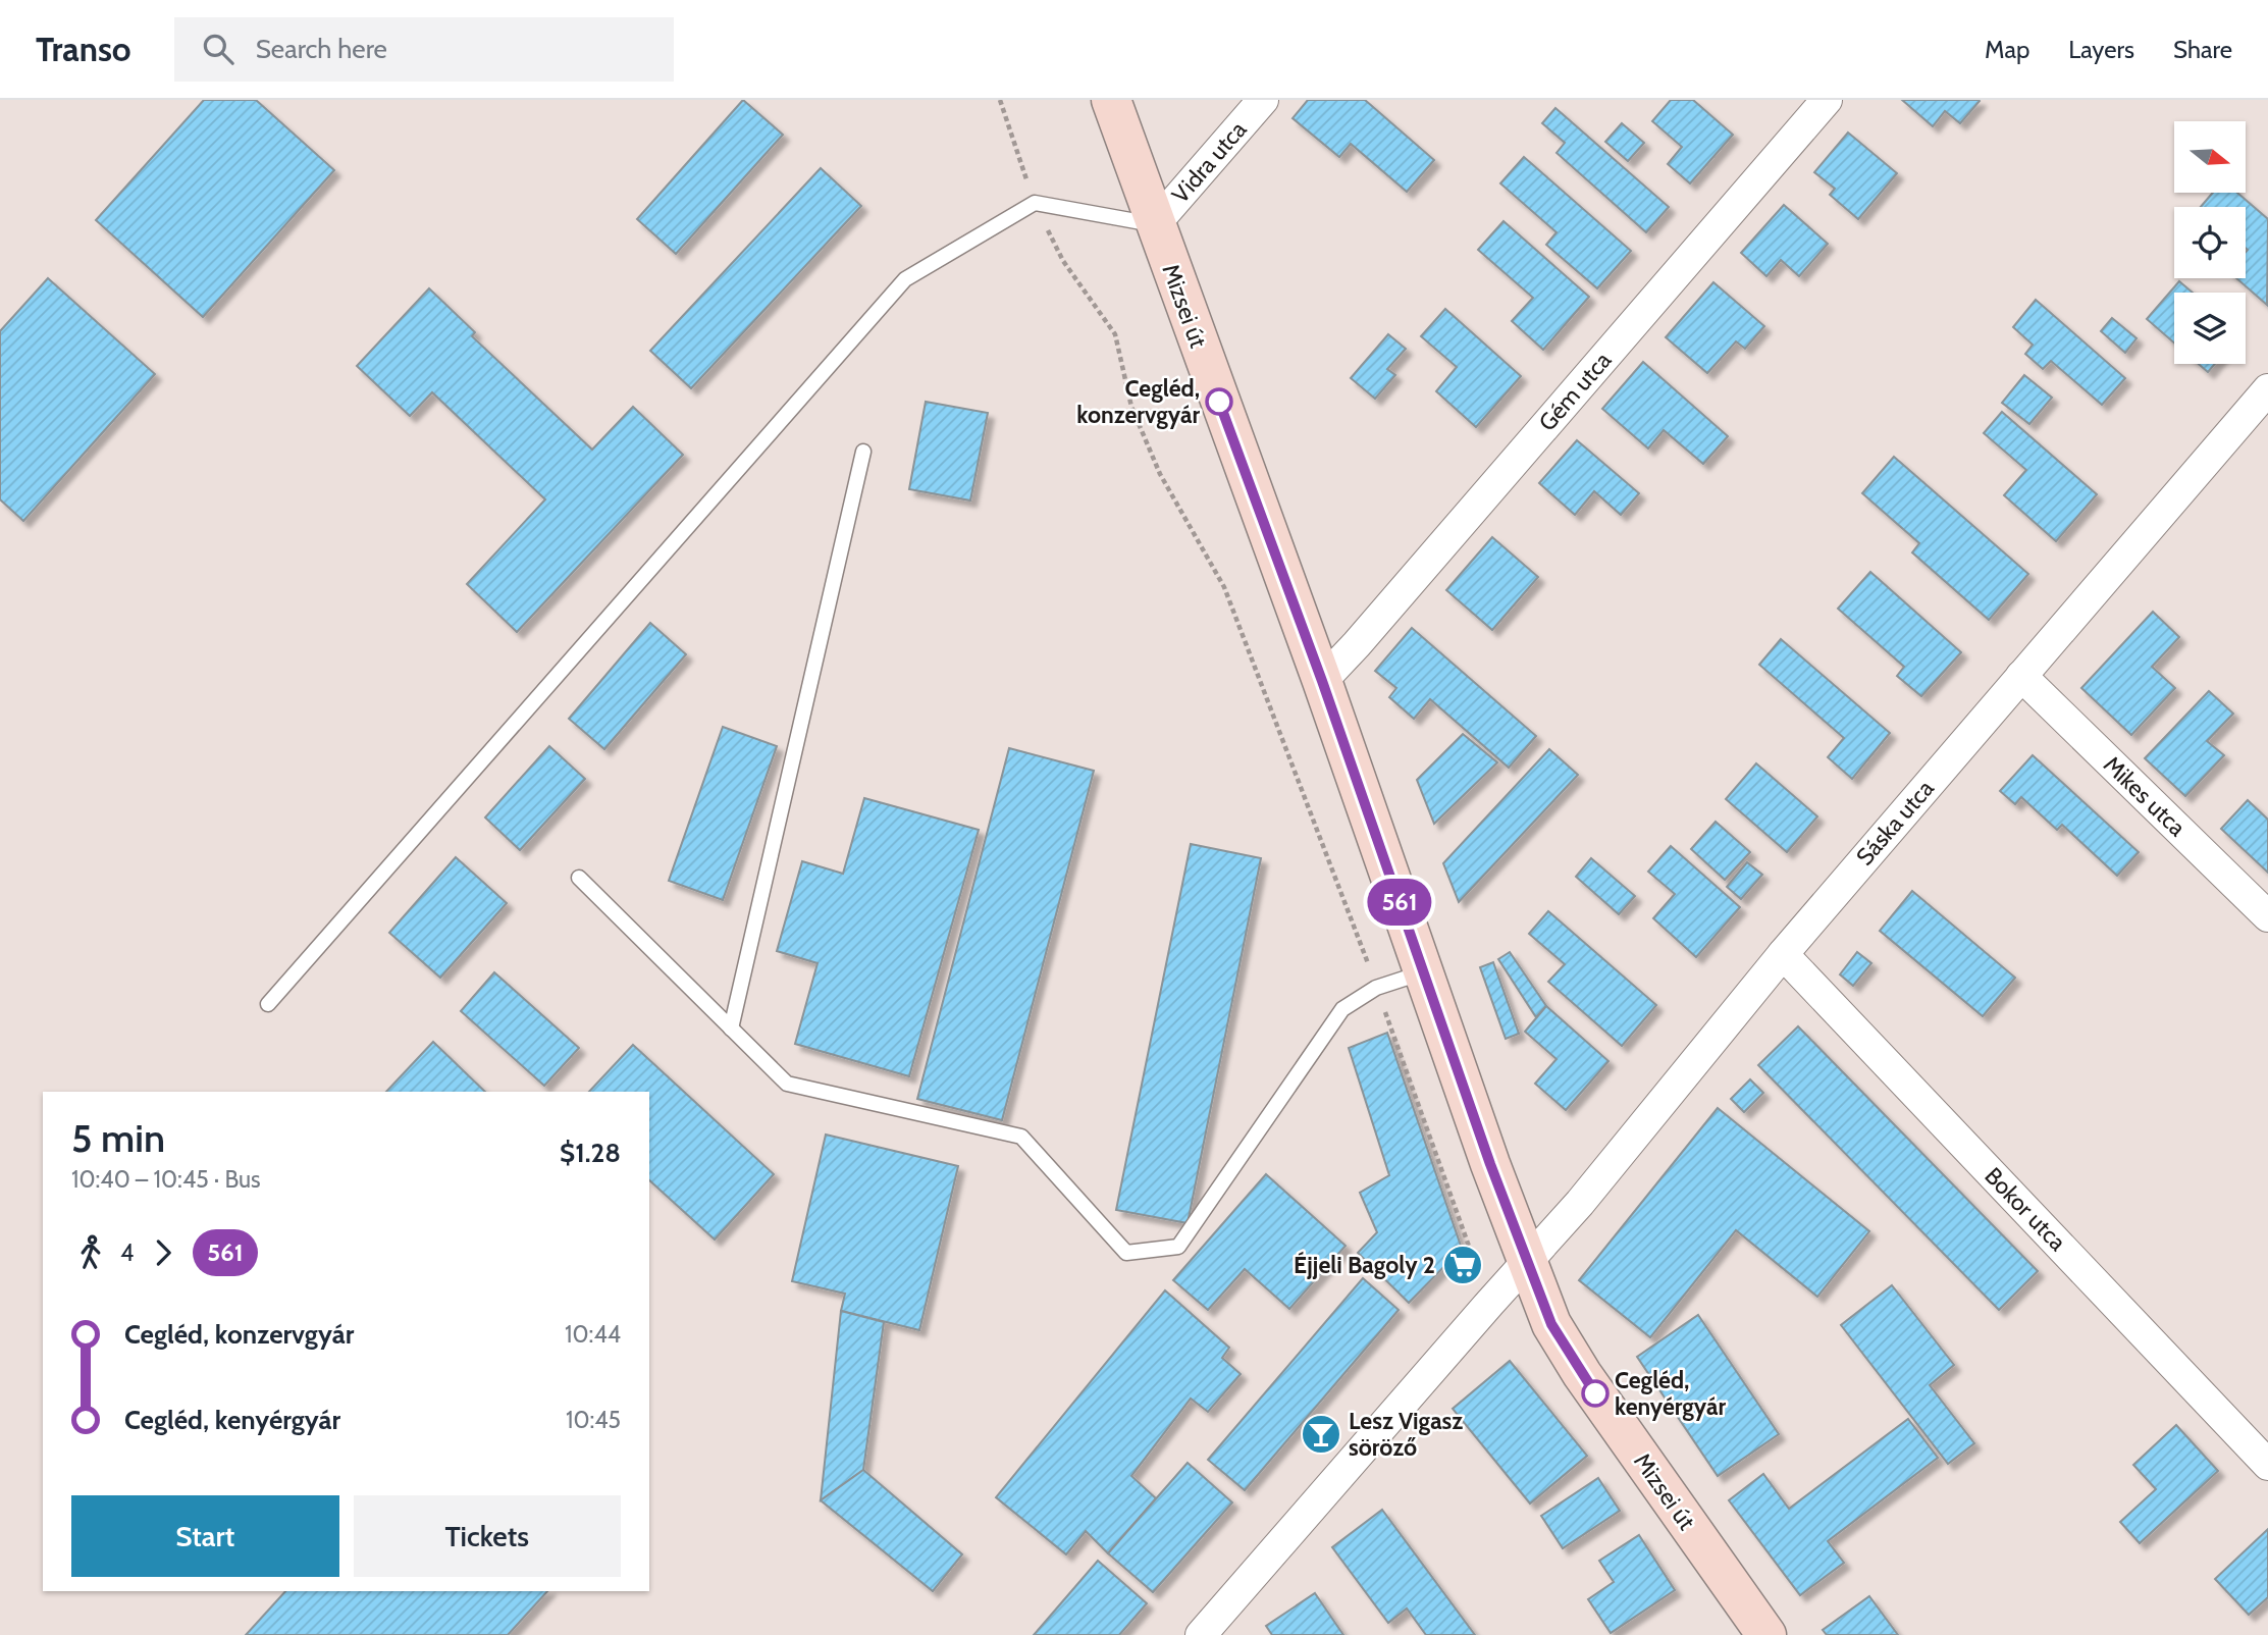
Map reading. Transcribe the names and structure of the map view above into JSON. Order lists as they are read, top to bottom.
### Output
{
  "streets": {
    "main road": ["Mizsei út"],
    "street": [
      "Vidra utca",
      "Gém utca",
      "Mikes utca",
      "Sáska utca",
      "Bokor utca"
    ]
  },
  "crossings": [
    ["Vidra utca", "Mizsei út"],
    ["Mizsei út", "Gém utca"],
    ["Mizsei út", "Sáska utca"],
    ["Mikes utca", "Sáska utca"],
    ["Sáska utca", "Bokor utca"]
  ],
  "places": {
    "other": ["Cegléd, konzervgyár", "Cegléd, kenyérgyár"],
    "supermarket": ["Éjjeli Bagoly 2"],
    "bar": ["Lesz Vigasz söröző"]
  },
  "lines": ["bus line 561"],
  "north": "right",
  "page": {
    "header": "Transo",
    "search": "Search here",
    "nav": ["Map", "Layers", "Share"],
    "on_map": "561",
    "heading": ["5 min", "10:40 – 10:45 · Bus", "$1.28"],
    "legs": ["4", "561"],
    "list": [
      {
        "name": "Cegléd, konzervgyár",
        "value": "10:44"
      },
      {
        "name": "Cegléd, kenyérgyár",
        "value": "10:45"
      }
    ],
    "buttons": ["Start", "Tickets"]
  }
}
